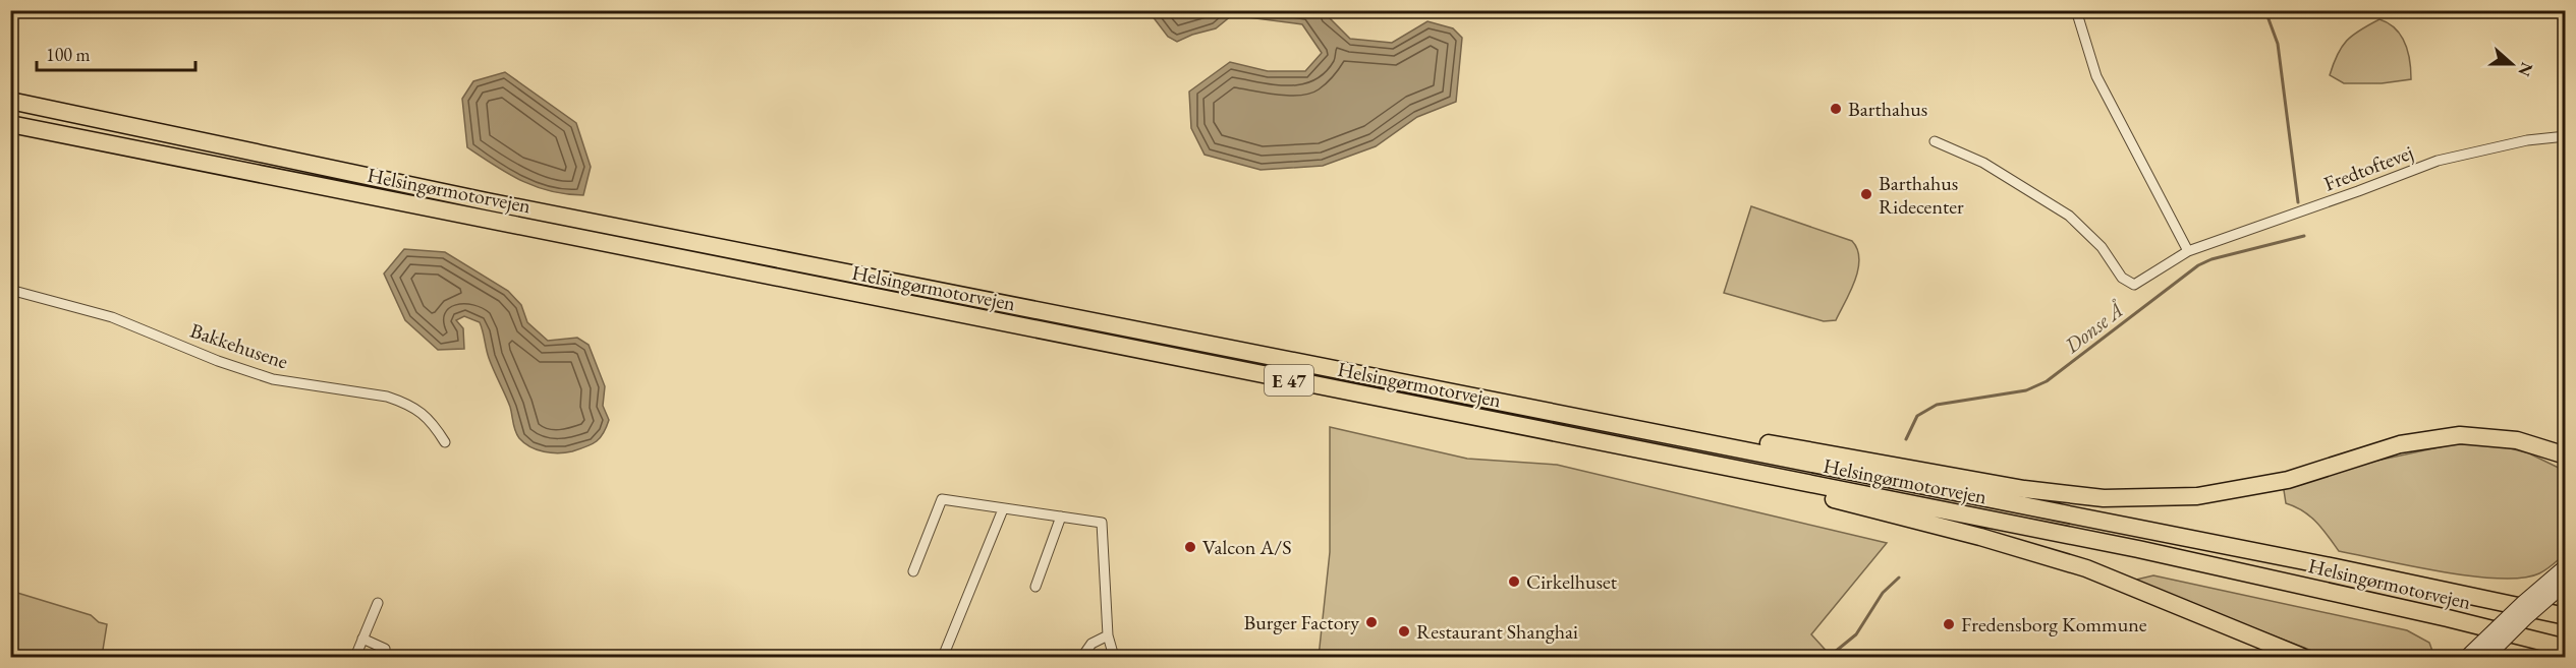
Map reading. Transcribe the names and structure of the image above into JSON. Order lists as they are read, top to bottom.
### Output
{
  "streets": {
    "highway": ["Helsingørmotorvejen", "E 47"],
    "street": ["Fredtoftevej", "Bakkehusene"]
  },
  "water": ["Donse Å"],
  "places": [
    "Barthahus",
    "Barthahus Ridecenter",
    "Valcon A/S",
    "Cirkelhuset",
    "Burger Factory",
    "Fredensborg Kommune",
    "Restaurant Shanghai"
  ],
  "scale_bar": "100 m",
  "north": "right"
}
